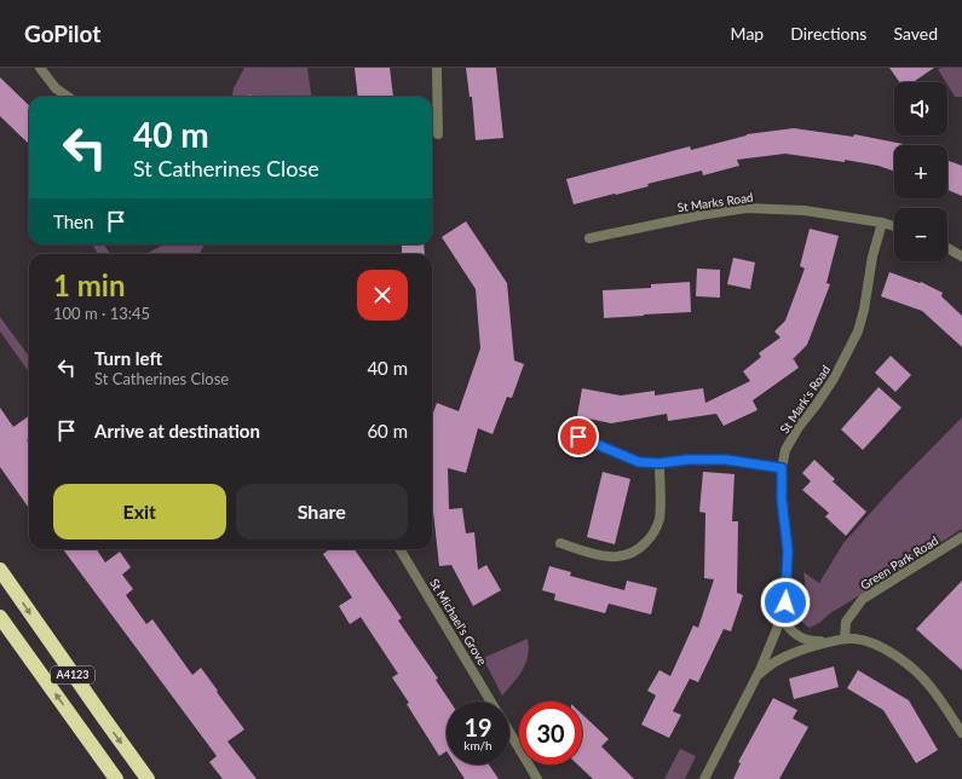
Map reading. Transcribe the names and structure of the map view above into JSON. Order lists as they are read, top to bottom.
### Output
{
  "streets": {
    "highway": ["A4123"],
    "street": [
      "St Marks Road",
      "St Mark's Road",
      "Green Park Road",
      "St Michael's Grove"
    ]
  },
  "crossings": [
    ["St Marks Road", "St Mark's Road"]
  ],
  "page": {
    "header": "GoPilot",
    "nav": ["Map", "Directions", "Saved"],
    "map_buttons": ["+", "−"],
    "turn": ["40 m", "St Catherines Close"],
    "then": "Then",
    "heading": ["1 min", "100 m · 13:45"],
    "list": [
      {
        "name": "Turn left",
        "note": "St Catherines Close",
        "value": "40 m"
      },
      {
        "name": "Arrive at destination",
        "value": "60 m"
      }
    ],
    "buttons": ["Exit", "Share"],
    "speed": "19 km/h",
    "limit": "30"
  }
}
